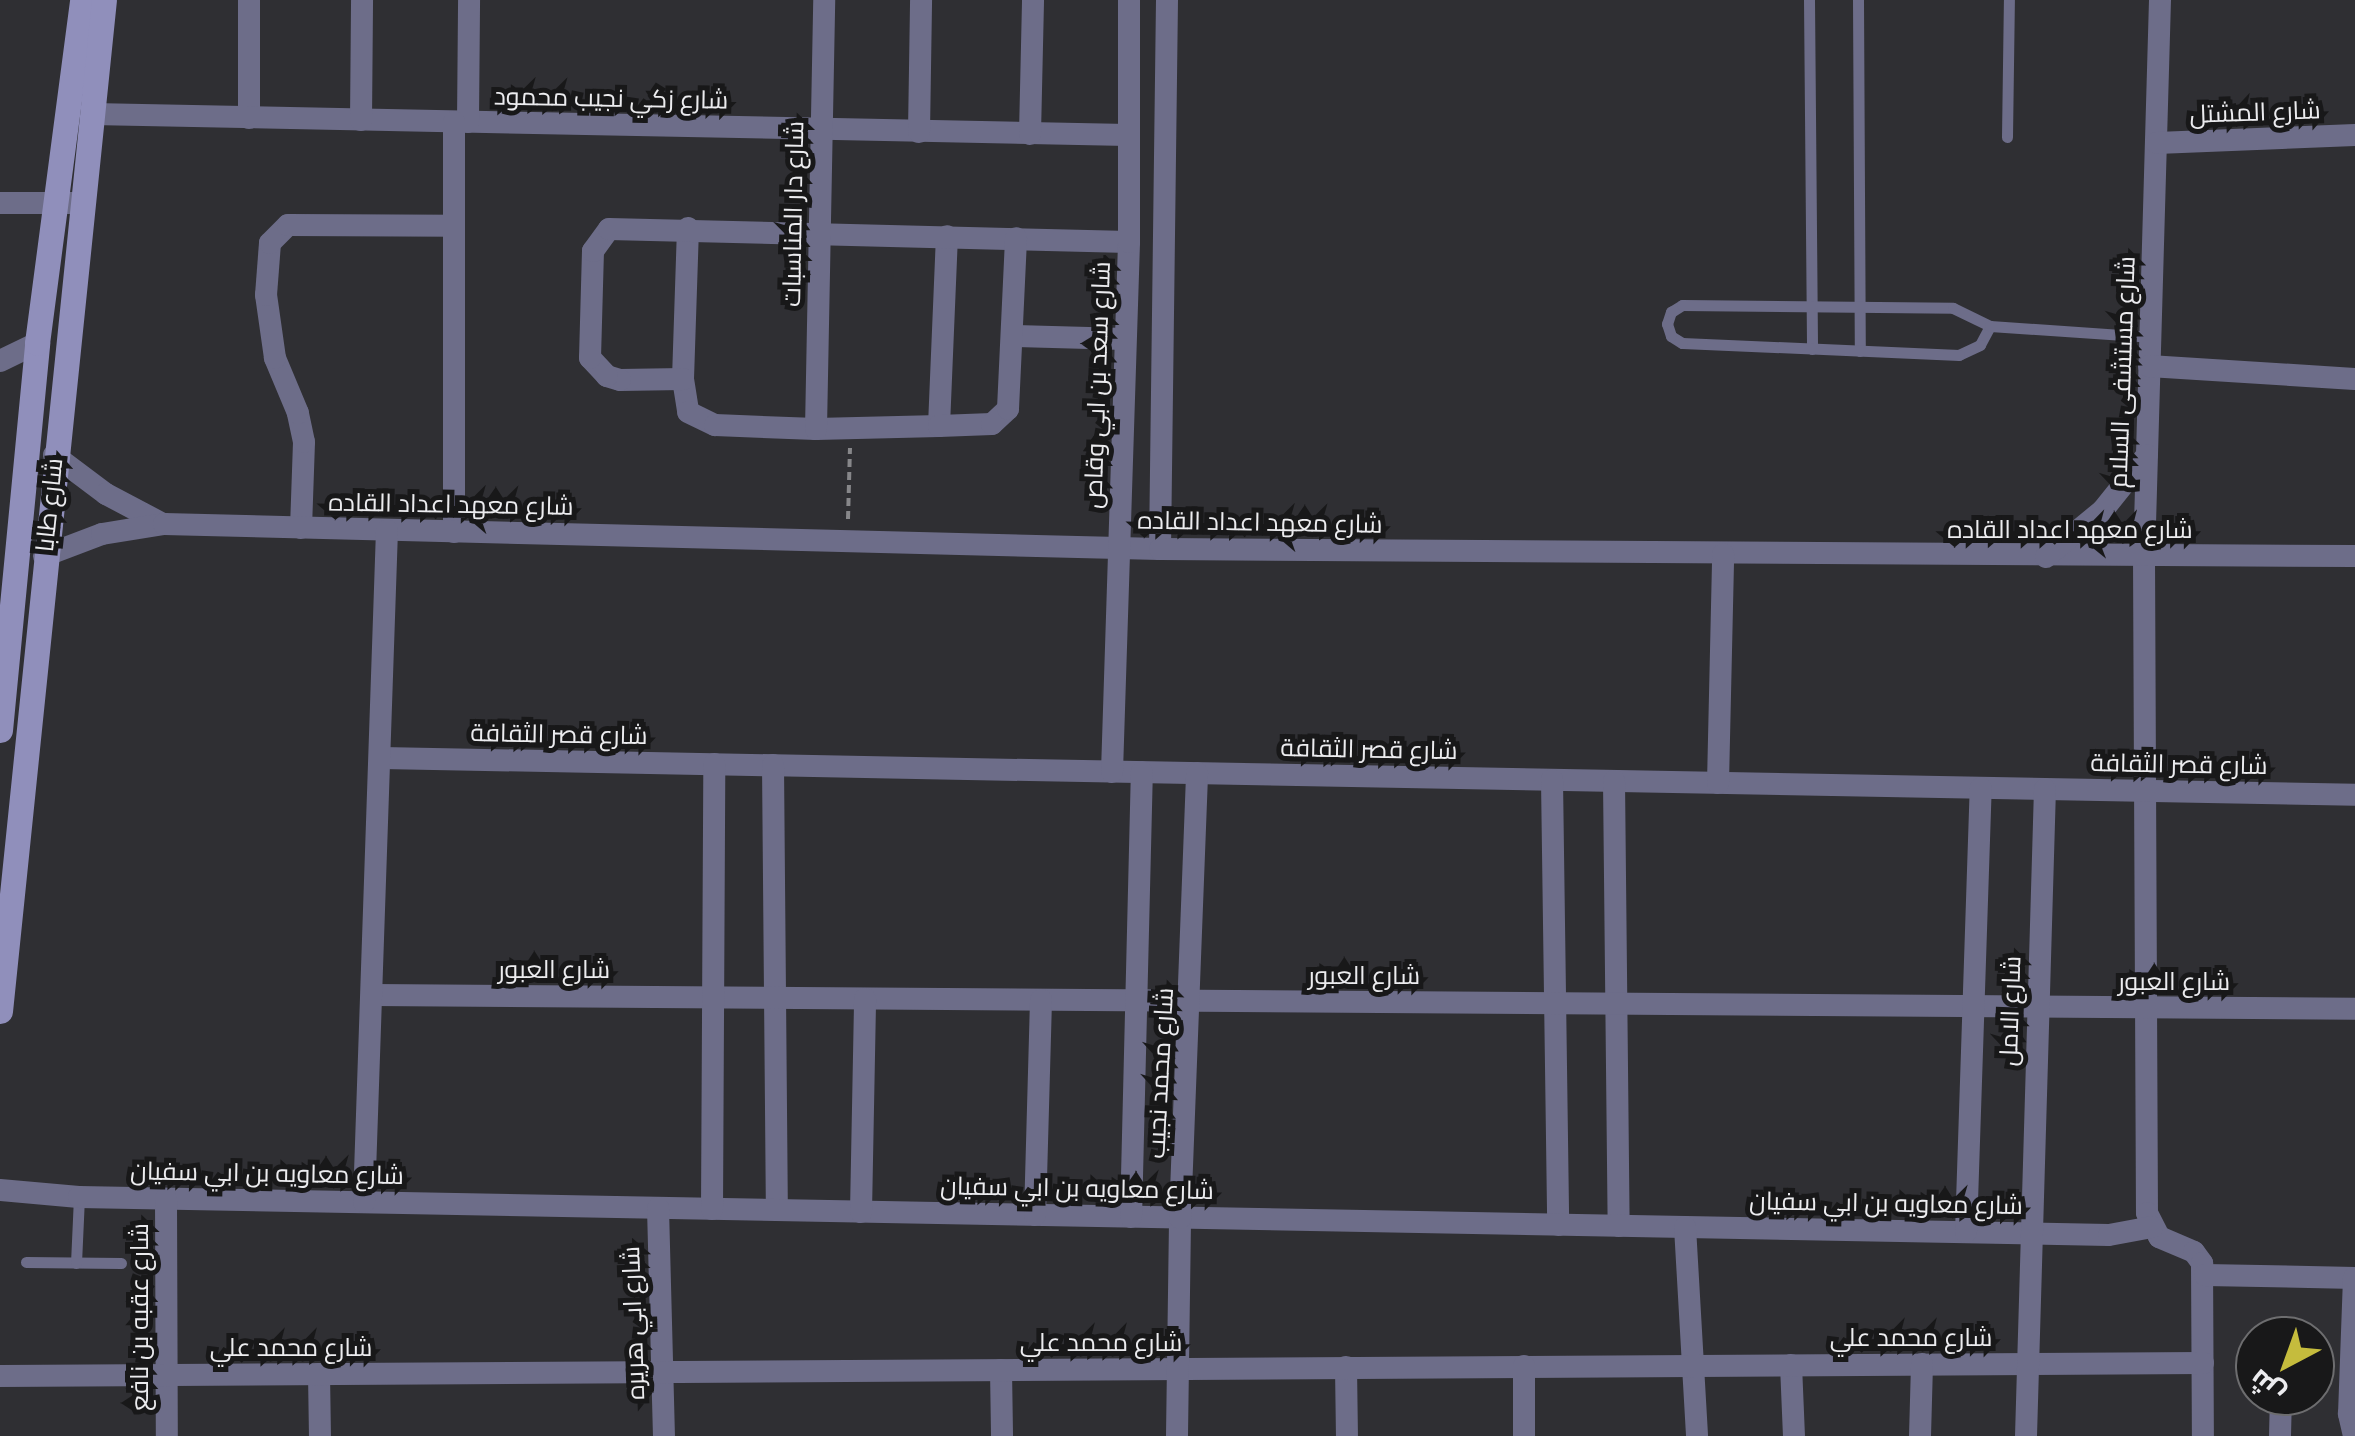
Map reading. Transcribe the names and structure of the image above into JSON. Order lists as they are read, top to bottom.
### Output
{
  "streets": {
    "street": [
      "شارع زكي نجيب محمود",
      "شارع المشتل",
      "شارع دار المناسبات",
      "شارع مستشفى السلام",
      "شارع سعد بن ابي وقاص",
      "شارع معهد اعداد القاده",
      "شارع طابا",
      "شارع قصر الثقافة",
      "شارع العبور",
      "شارع الامل",
      "شارع محمد نجيب",
      "شارع معاويه بن ابي سفيان",
      "شارع عقبه بن نافع",
      "شارع ابي هريره",
      "شارع محمد علي"
    ]
  },
  "crossings": [
    ["شارع زكي نجيب محمود", "شارع دار المناسبات"],
    ["شارع زكي نجيب محمود", "شارع سعد بن ابي وقاص"],
    ["شارع زكي نجيب محمود", "شارع طابا"],
    ["شارع المشتل", "شارع مستشفى السلام"],
    ["شارع مستشفى السلام", "شارع معهد اعداد القاده"],
    ["شارع مستشفى السلام", "شارع قصر الثقافة"],
    ["شارع مستشفى السلام", "شارع العبور"],
    ["شارع مستشفى السلام", "شارع معاويه بن ابي سفيان"],
    ["شارع سعد بن ابي وقاص", "شارع معهد اعداد القاده"],
    ["شارع سعد بن ابي وقاص", "شارع قصر الثقافة"],
    ["شارع معهد اعداد القاده", "شارع طابا"],
    ["شارع قصر الثقافة", "شارع الامل"],
    ["شارع قصر الثقافة", "شارع محمد نجيب"],
    ["شارع العبور", "شارع الامل"],
    ["شارع العبور", "شارع محمد نجيب"],
    ["شارع الامل", "شارع معاويه بن ابي سفيان"],
    ["شارع الامل", "شارع محمد علي"],
    ["شارع محمد نجيب", "شارع معاويه بن ابي سفيان"],
    ["شارع محمد نجيب", "شارع محمد علي"],
    ["شارع معاويه بن ابي سفيان", "شارع عقبه بن نافع"],
    ["شارع معاويه بن ابي سفيان", "شارع ابي هريره"],
    ["شارع عقبه بن نافع", "شارع محمد علي"],
    ["شارع ابي هريره", "شارع محمد علي"]
  ],
  "north": "bottom left"
}
